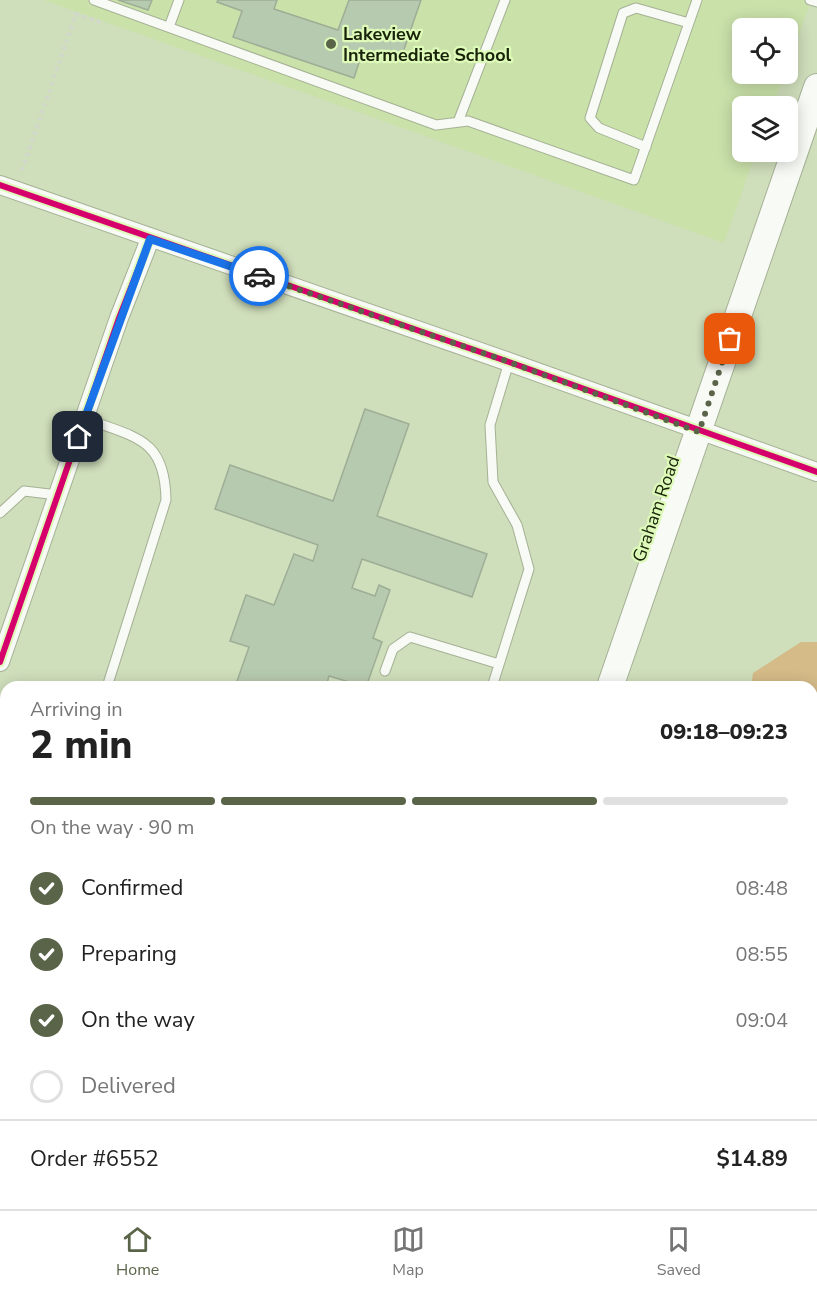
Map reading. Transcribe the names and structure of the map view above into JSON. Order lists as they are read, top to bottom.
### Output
{
  "streets": {
    "main road": ["Graham Road"]
  },
  "places": ["Lakeview Intermediate School"],
  "page": {
    "heading": ["2 min", "Arriving in", "09:18–09:23"],
    "panel": ["Order #6552", "$14.89"],
    "bar": "On the way · 90 m",
    "list": [
      ["Confirmed", "08:48"],
      ["Preparing", "08:55"],
      ["On the way", "09:04"],
      "Delivered"
    ],
    "tabs": ["Home", "Map", "Saved"]
  }
}
